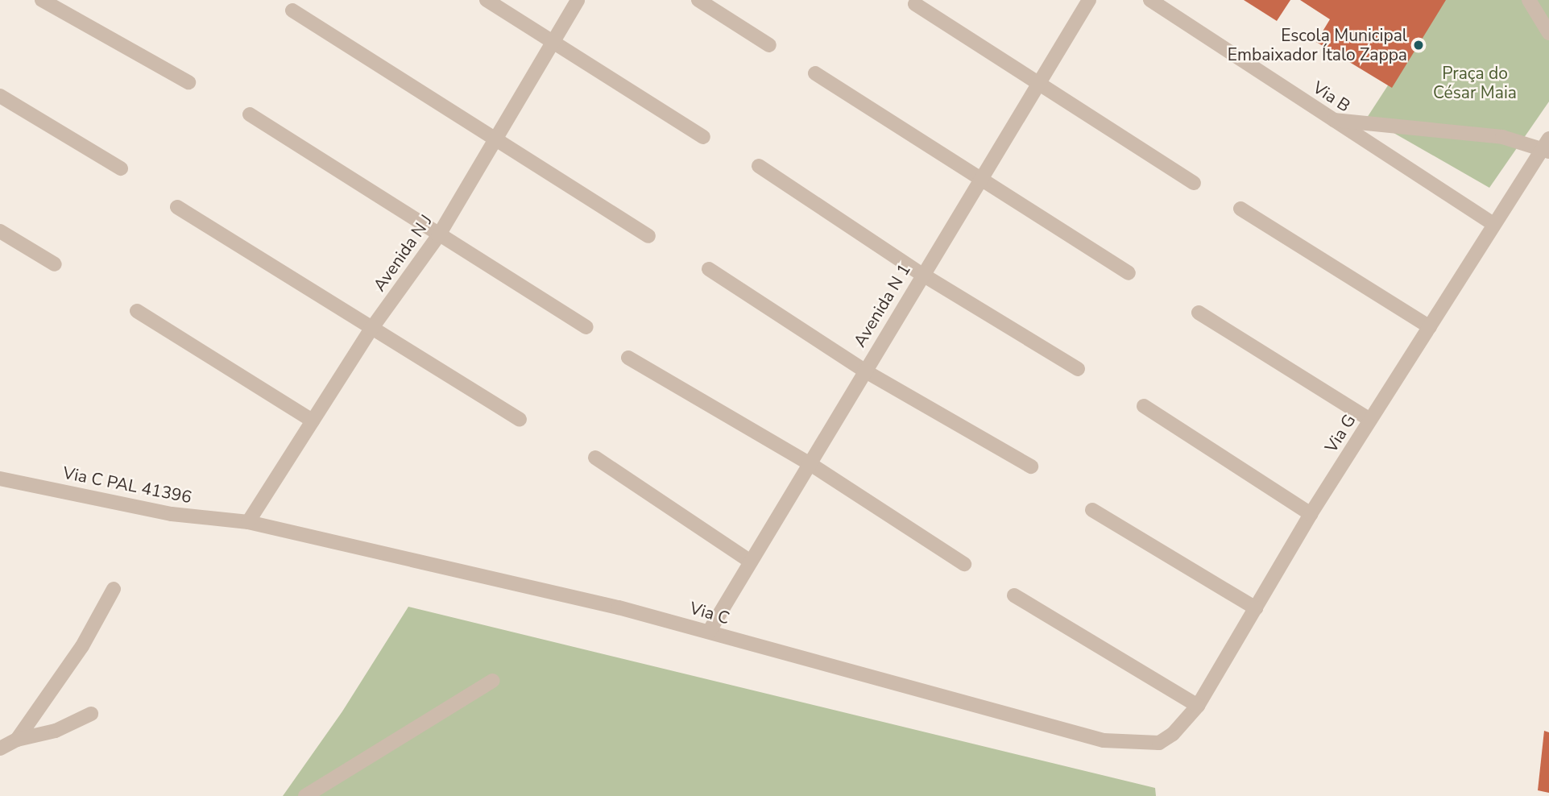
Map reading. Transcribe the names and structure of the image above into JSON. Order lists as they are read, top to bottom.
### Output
{
  "streets": {
    "street": [
      "Via B",
      "Avenida N J",
      "Avenida N 1",
      "Via G",
      "Via C PAL 41396",
      "Via C"
    ]
  },
  "crossings": [
    ["Via B", "Via G"],
    ["Avenida N J", "Via C PAL 41396"],
    ["Avenida N J", "Via C"],
    ["Avenida N 1", "Via C"],
    ["Via G", "Via C"],
    ["Via C PAL 41396", "Via C"]
  ],
  "parks": ["Praça do César Maia"],
  "places": ["Escola Municipal Embaixador Ítalo Zappa"]
}
